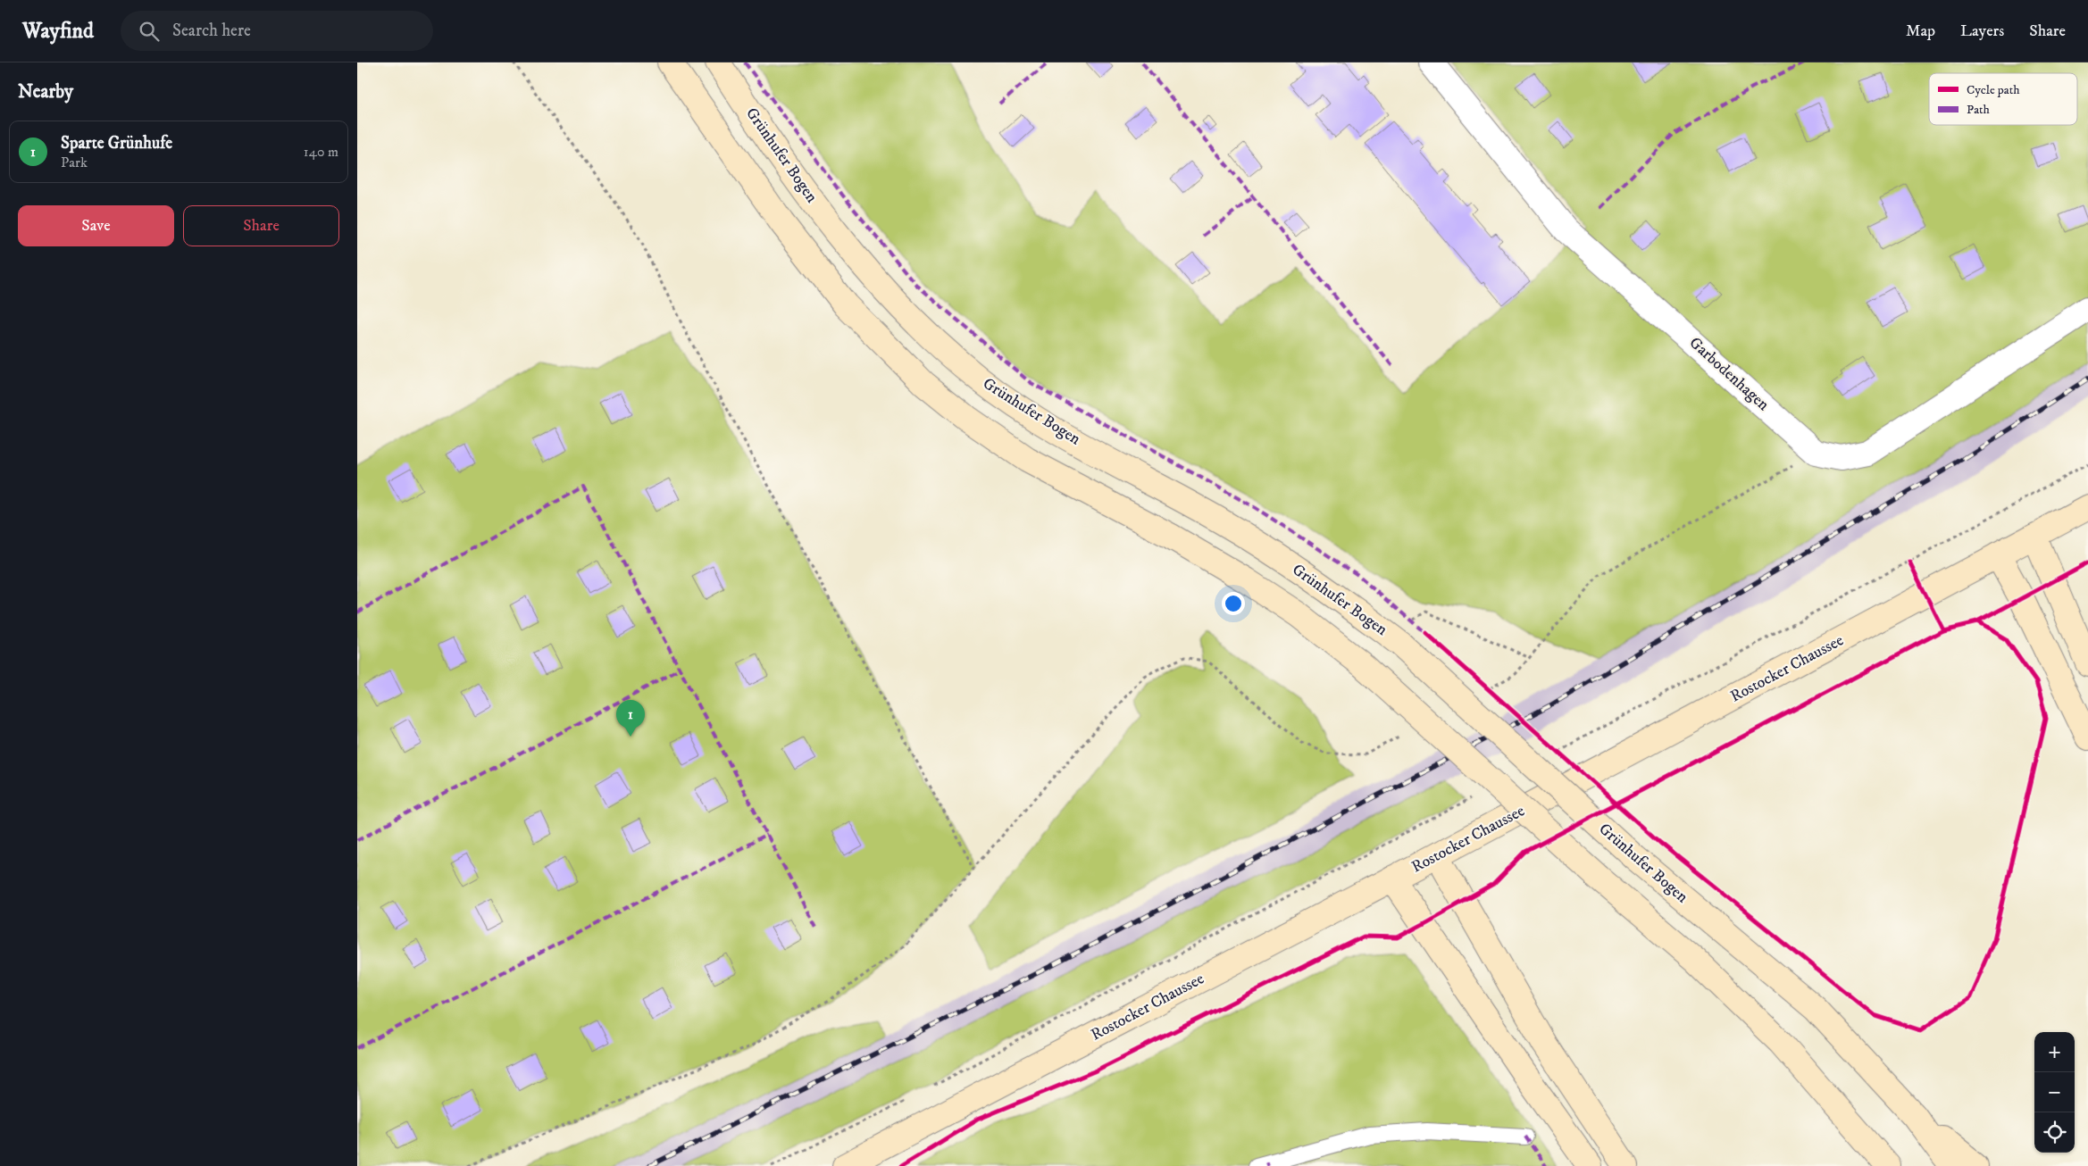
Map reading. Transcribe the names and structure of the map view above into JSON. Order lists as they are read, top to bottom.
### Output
{
  "streets": {
    "main road": ["Grünhufer Bogen", "Rostocker Chaussee"],
    "street": ["Garbodenhagen"]
  },
  "legend": ["Cycle path", "Path"],
  "page": {
    "header": "Wayfind",
    "search": "Search here",
    "nav": ["Map", "Layers", "Share"],
    "heading": "Nearby",
    "list": [
      {
        "mark": "1",
        "name": "Sparte Grünhufe",
        "note": "Park",
        "value": "140 m"
      }
    ],
    "buttons": ["Save", "Share"],
    "pins": "1",
    "map_buttons": ["+", "−"]
  }
}
